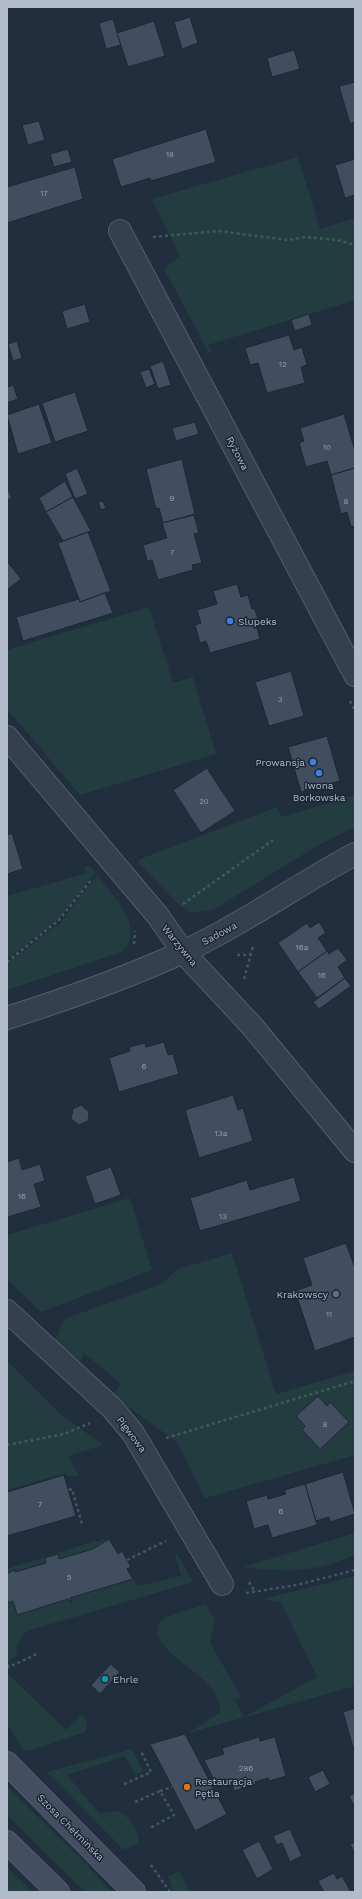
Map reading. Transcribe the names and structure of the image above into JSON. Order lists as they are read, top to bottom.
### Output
{
  "streets": {
    "main road": ["Szosa Chełmińska"],
    "street": [
      "Ryżowa",
      "Sadowa",
      "Warzywna",
      "Pigwowa"
    ]
  },
  "crossings": [
    ["Sadowa", "Warzywna"]
  ],
  "places": [
    "Slupeks",
    "Prowansja",
    "Iwona Borkowska",
    "Krakowscy",
    "Ehrle",
    "Restauracja Pętla"
  ],
  "house_numbers": [
    "18",
    "17",
    "12",
    "10",
    "9",
    "8",
    "7",
    "3",
    "20",
    "16a",
    "16",
    "6",
    "13a",
    "16",
    "13",
    "11",
    "8",
    "7",
    "6",
    "5",
    "286"
  ]
}
